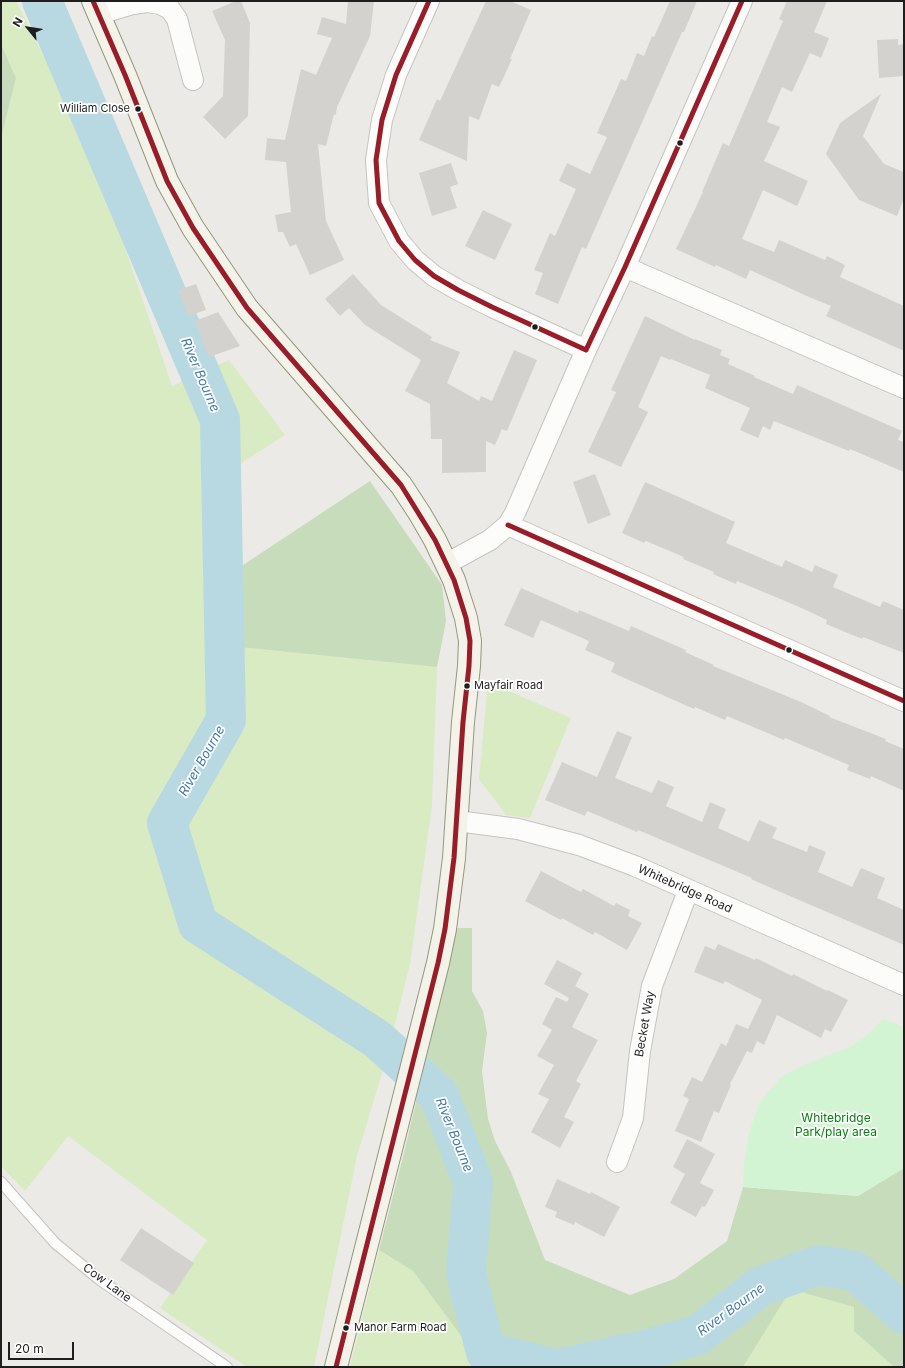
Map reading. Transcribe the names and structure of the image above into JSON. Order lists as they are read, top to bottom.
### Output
{
  "streets": {
    "street": ["Whitebridge Road", "Becket Way"],
    "lane": ["Cow Lane"]
  },
  "crossings": [
    ["Whitebridge Road", "Becket Way"]
  ],
  "water": ["River Bourne"],
  "parks": ["Whitebridge Park/play area"],
  "places": ["William Close", "Mayfair Road", "Manor Farm Road"],
  "scale_bar": "20 m",
  "north": "top left"
}
